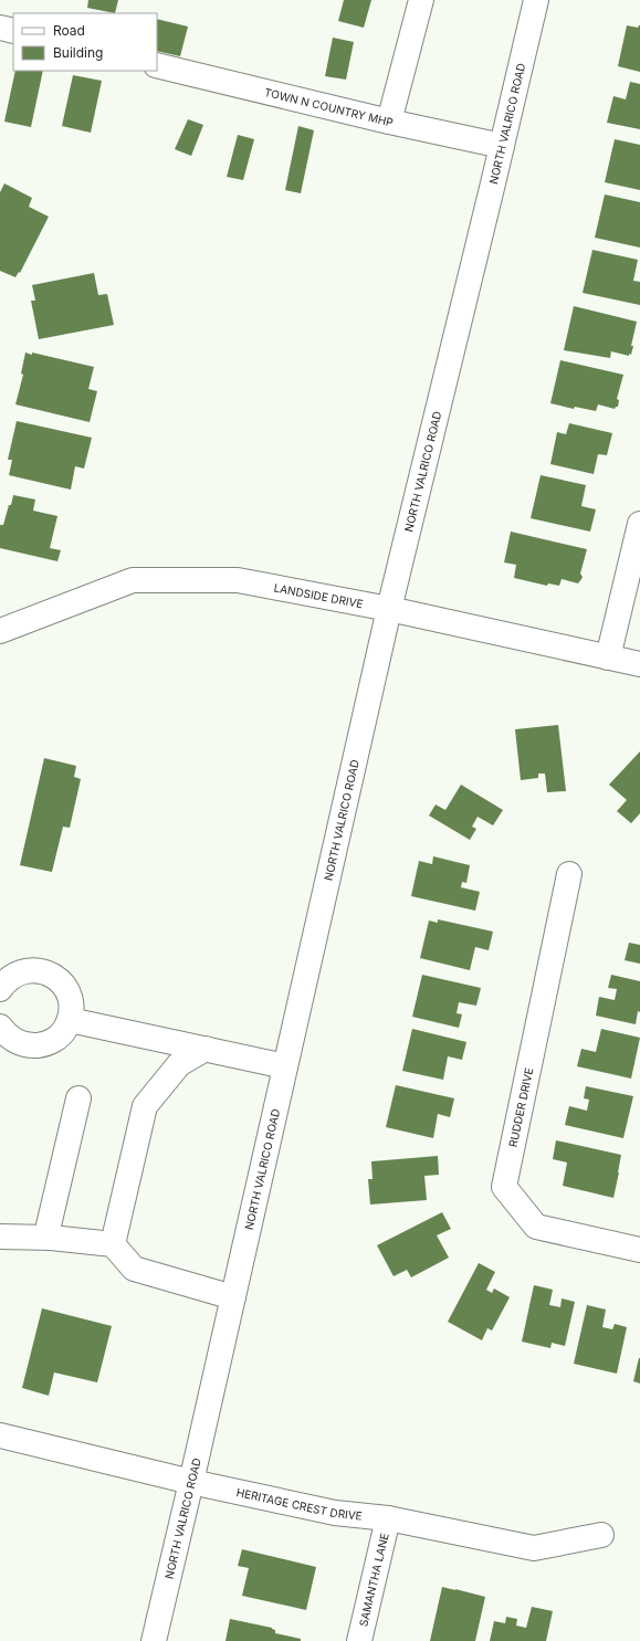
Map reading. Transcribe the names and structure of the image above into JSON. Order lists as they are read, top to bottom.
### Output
{
  "streets": {
    "street": [
      "TOWN N COUNTRY MHP",
      "NORTH VALRICO ROAD",
      "LANDSIDE DRIVE",
      "RUDDER DRIVE",
      "HERITAGE CREST DRIVE",
      "SAMANTHA LANE"
    ]
  },
  "crossings": [
    ["TOWN N COUNTRY MHP", "NORTH VALRICO ROAD"],
    ["NORTH VALRICO ROAD", "LANDSIDE DRIVE"],
    ["NORTH VALRICO ROAD", "HERITAGE CREST DRIVE"],
    ["HERITAGE CREST DRIVE", "SAMANTHA LANE"]
  ],
  "legend": ["Road", "Building"]
}
